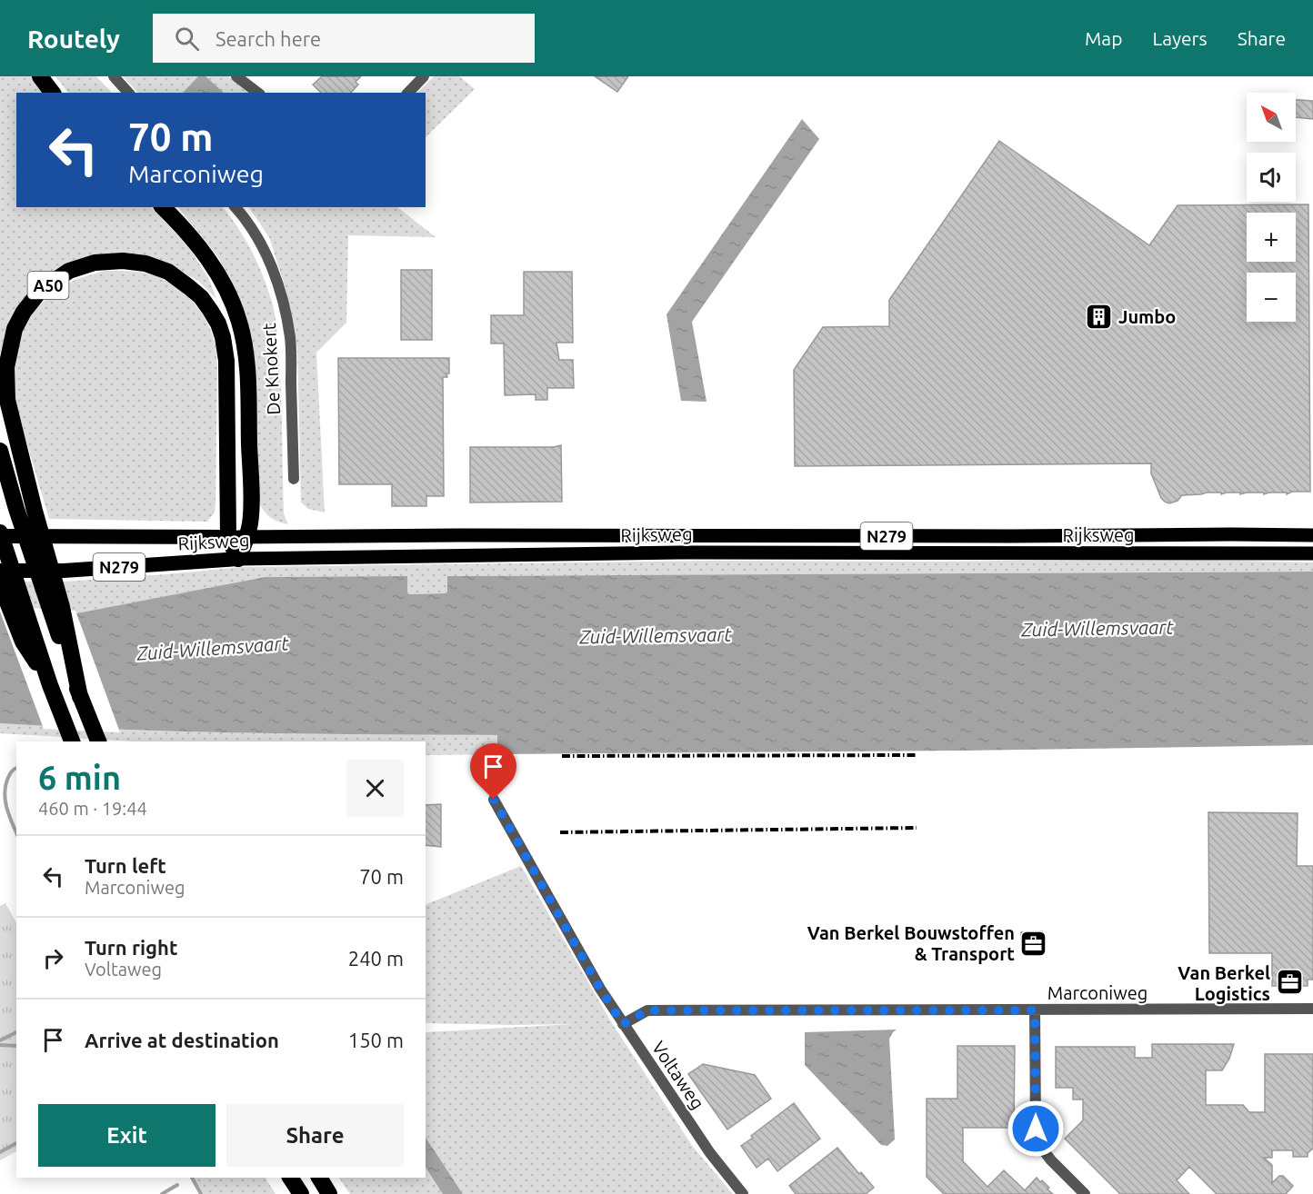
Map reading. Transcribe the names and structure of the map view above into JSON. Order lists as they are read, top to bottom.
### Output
{
  "streets": {
    "highway": ["A50", "Rijksweg", "N279"],
    "street": ["De Knokert", "Marconiweg", "Voltaweg"]
  },
  "crossings": [
    ["A50", "Rijksweg"],
    ["Marconiweg", "Voltaweg"]
  ],
  "water": ["Zuid-Willemsvaart"],
  "places": {
    "building": ["Jumbo"],
    "office": ["Van Berkel Bouwstoffen & Transport", "Van Berkel Logistics"]
  },
  "north": "top left",
  "page": {
    "header": "Routely",
    "search": "Search here",
    "nav": ["Map", "Layers", "Share"],
    "map_buttons": ["+", "−"],
    "turn": ["70 m", "Marconiweg"],
    "heading": ["6 min", "460 m · 19:44"],
    "list": [
      {
        "name": "Turn left",
        "note": "Marconiweg",
        "value": "70 m"
      },
      {
        "name": "Turn right",
        "note": "Voltaweg",
        "value": "240 m"
      },
      {
        "name": "Arrive at destination",
        "value": "150 m"
      }
    ],
    "buttons": ["Exit", "Share"]
  }
}
